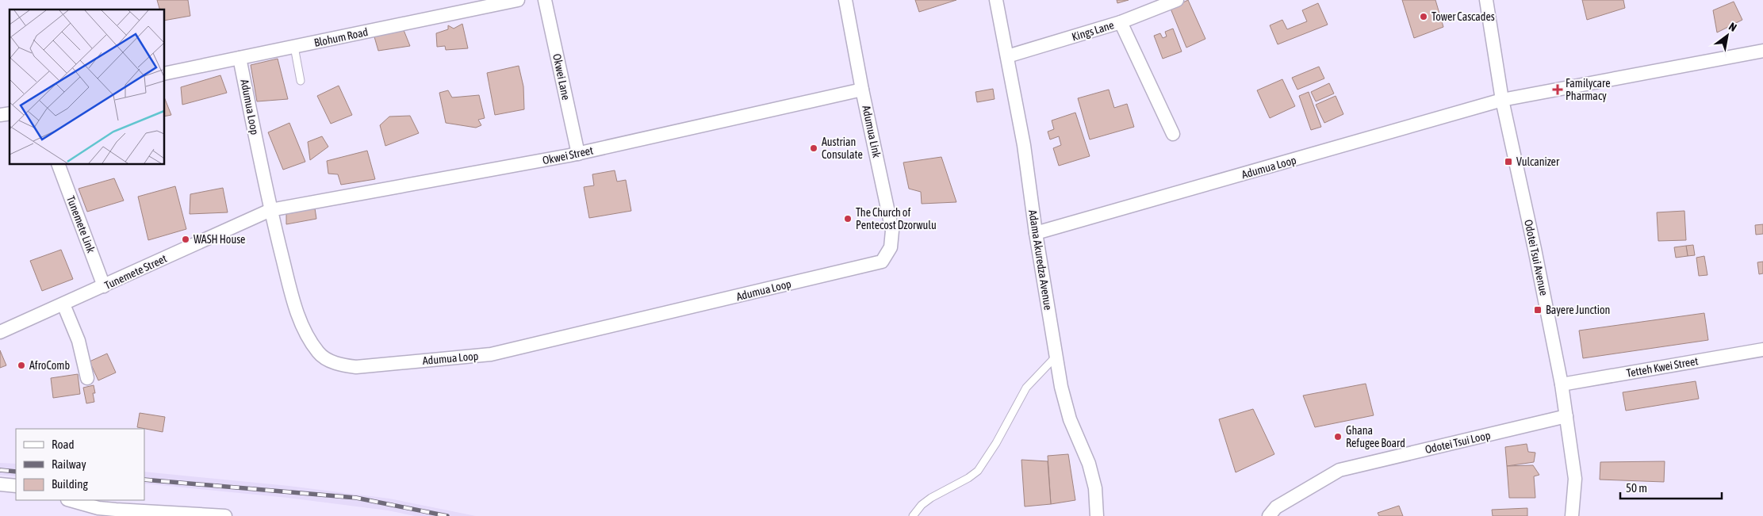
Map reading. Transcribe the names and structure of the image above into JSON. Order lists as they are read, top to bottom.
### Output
{
  "streets": {
    "street": [
      "Kings Lane",
      "Blohum Road",
      "Okwei Lane",
      "Adumua Loop",
      "Adumua Link",
      "Okwei Street",
      "Tunemete Link",
      "Odotei Tsui Avenue",
      "Adama Akuredza Avenue",
      "Tunemete Street",
      "Tetteh Kwei Street",
      "Odotei Tsui Loop"
    ]
  },
  "crossings": [
    ["Kings Lane", "Adama Akuredza Avenue"],
    ["Blohum Road", "Adumua Loop"],
    ["Okwei Lane", "Okwei Street"],
    ["Adumua Loop", "Adumua Link"],
    ["Adumua Loop", "Okwei Street"],
    ["Adumua Loop", "Odotei Tsui Avenue"],
    ["Adumua Loop", "Adama Akuredza Avenue"],
    ["Adumua Loop", "Tunemete Street"],
    ["Adumua Link", "Okwei Street"],
    ["Okwei Street", "Tunemete Street"],
    ["Tunemete Link", "Tunemete Street"],
    ["Odotei Tsui Avenue", "Tetteh Kwei Street"],
    ["Odotei Tsui Avenue", "Odotei Tsui Loop"]
  ],
  "places": {
    "other": [
      "Tower Cascades",
      "Austrian Consulate",
      "The Church of Pentecost Dzorwulu",
      "WASH House",
      "AfroComb",
      "Ghana Refugee Board"
    ],
    "health": ["Familycare Pharmacy"],
    "transit": ["Vulcanizer", "Bayere Junction"]
  },
  "legend": ["Road", "Railway", "Building"],
  "scale_bar": "50 m",
  "north": "top right"
}
